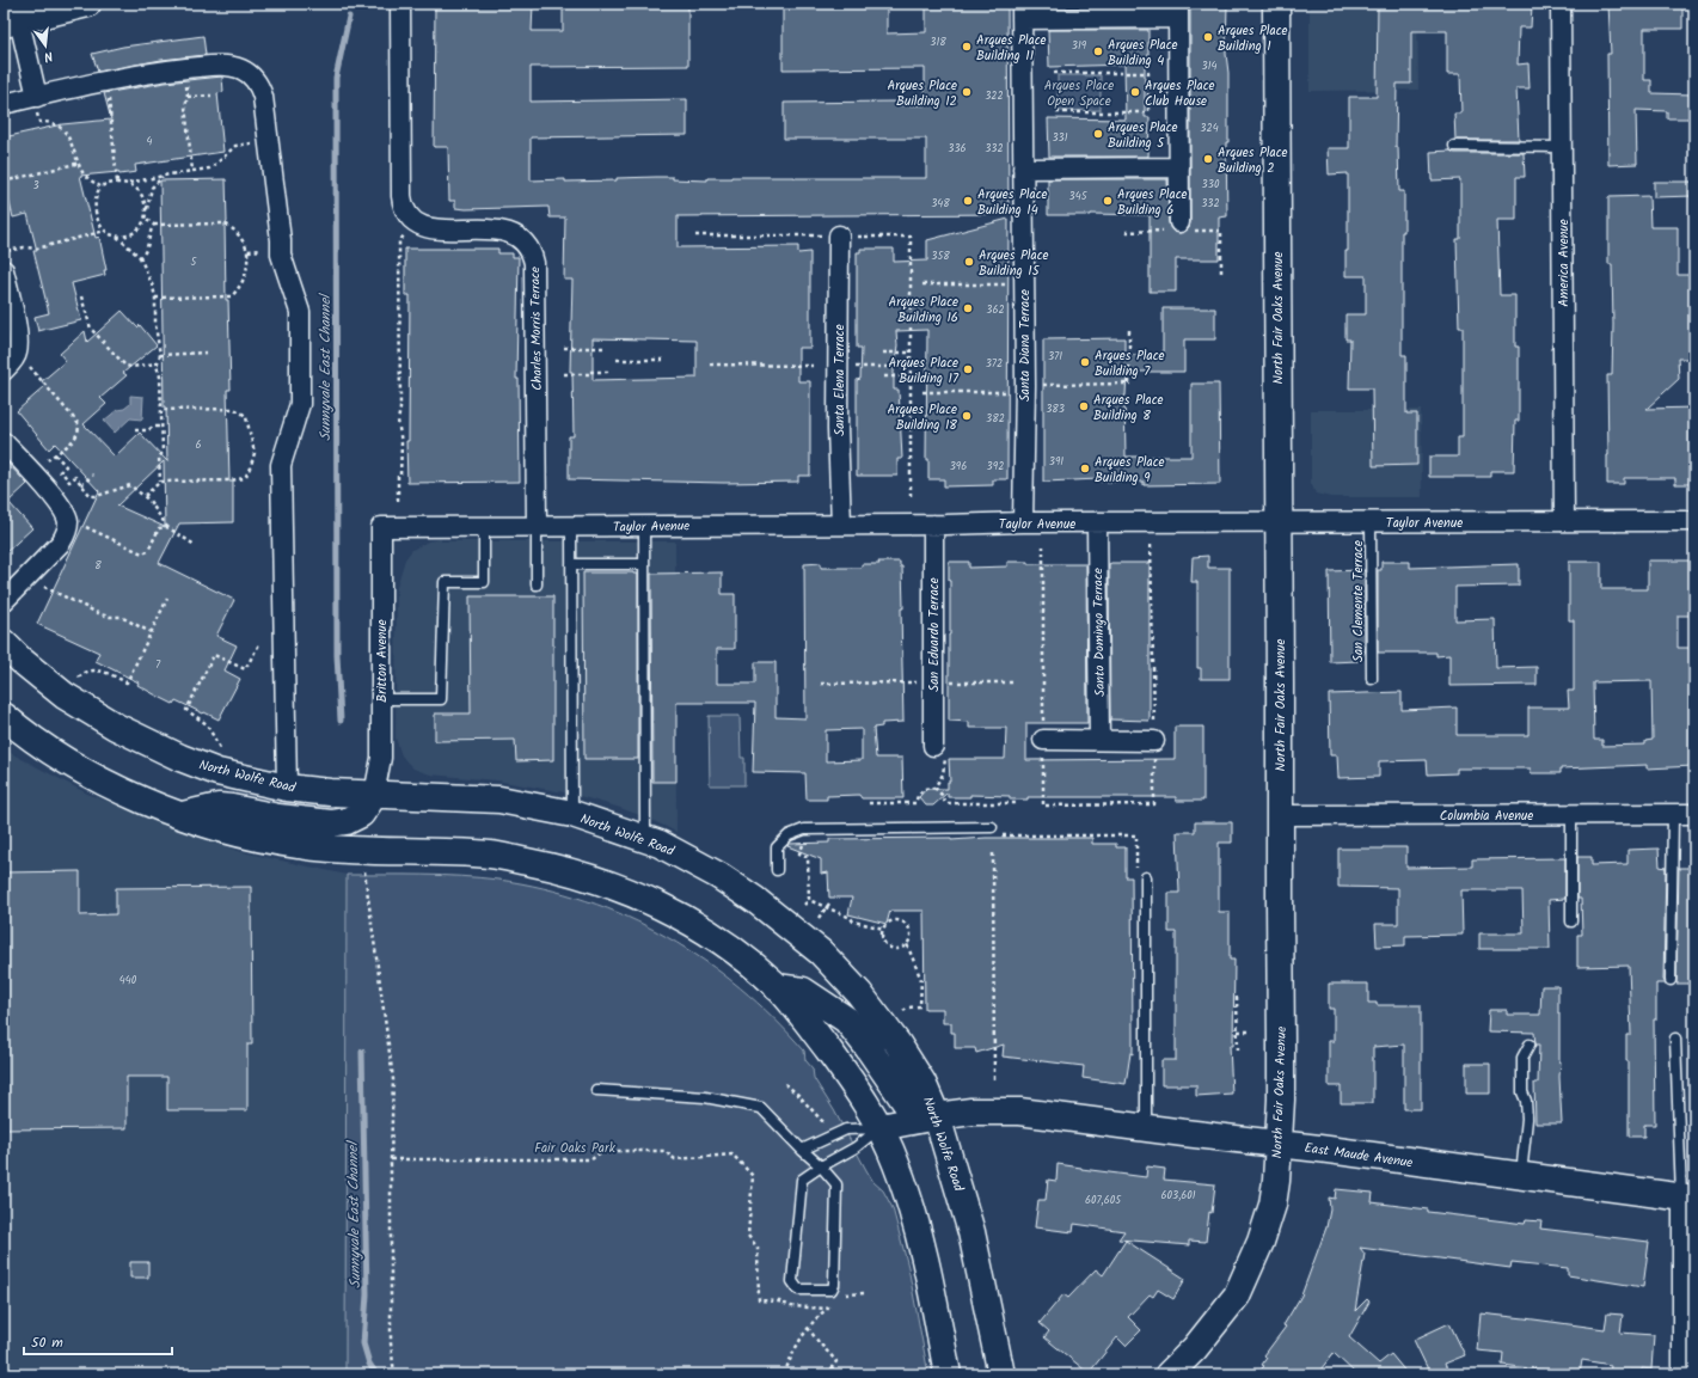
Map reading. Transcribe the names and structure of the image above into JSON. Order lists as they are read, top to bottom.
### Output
{
  "streets": {
    "main road": ["North Fair Oaks Avenue", "North Wolfe Road", "East Maude Avenue"],
    "street": [
      "America Avenue",
      "Charles Morris Terrace",
      "Santa Diana Terrace",
      "Santa Elena Terrace",
      "Taylor Avenue",
      "Santo Domingo Terrace",
      "San Eduardo Terrace",
      "Britton Avenue",
      "Columbia Avenue"
    ],
    "lane": ["San Clemente Terrace"]
  },
  "crossings": [
    ["America Avenue", "Taylor Avenue"],
    ["North Fair Oaks Avenue", "Taylor Avenue"],
    ["North Fair Oaks Avenue", "Columbia Avenue"],
    ["North Fair Oaks Avenue", "East Maude Avenue"],
    ["Charles Morris Terrace", "Taylor Avenue"],
    ["Santa Diana Terrace", "Taylor Avenue"],
    ["Santa Elena Terrace", "Taylor Avenue"],
    ["Taylor Avenue", "San Clemente Terrace"],
    ["Taylor Avenue", "Santo Domingo Terrace"],
    ["Taylor Avenue", "San Eduardo Terrace"],
    ["Taylor Avenue", "Britton Avenue"],
    ["Britton Avenue", "North Wolfe Road"],
    ["North Wolfe Road", "East Maude Avenue"]
  ],
  "water": ["Sunnyvale East Channel"],
  "parks": ["Arques Place Open Space", "Fair Oaks Park"],
  "places": [
    "Arques Place Building 1",
    "Arques Place Building 11",
    "Arques Place Building 4",
    "Arques Place Building 12",
    "Arques Place Club House",
    "Arques Place Building 5",
    "Arques Place Building 2",
    "Arques Place Building 14",
    "Arques Place Building 6",
    "Arques Place Building 15",
    "Arques Place Building 16",
    "Arques Place Building 7",
    "Arques Place Building 17",
    "Arques Place Building 8",
    "Arques Place Building 18",
    "Arques Place Building 9"
  ],
  "house_numbers": [
    "318",
    "319",
    "314",
    "322",
    "324",
    "331",
    "4",
    "336",
    "332",
    "330",
    "3",
    "345",
    "348",
    "332",
    "358",
    "5",
    "362",
    "371",
    "372",
    "383",
    "382",
    "6",
    "391",
    "396",
    "392",
    "8",
    "7",
    "440",
    "603,601",
    "607,605"
  ],
  "scale_bar": "50 m",
  "north": "bottom"
}
